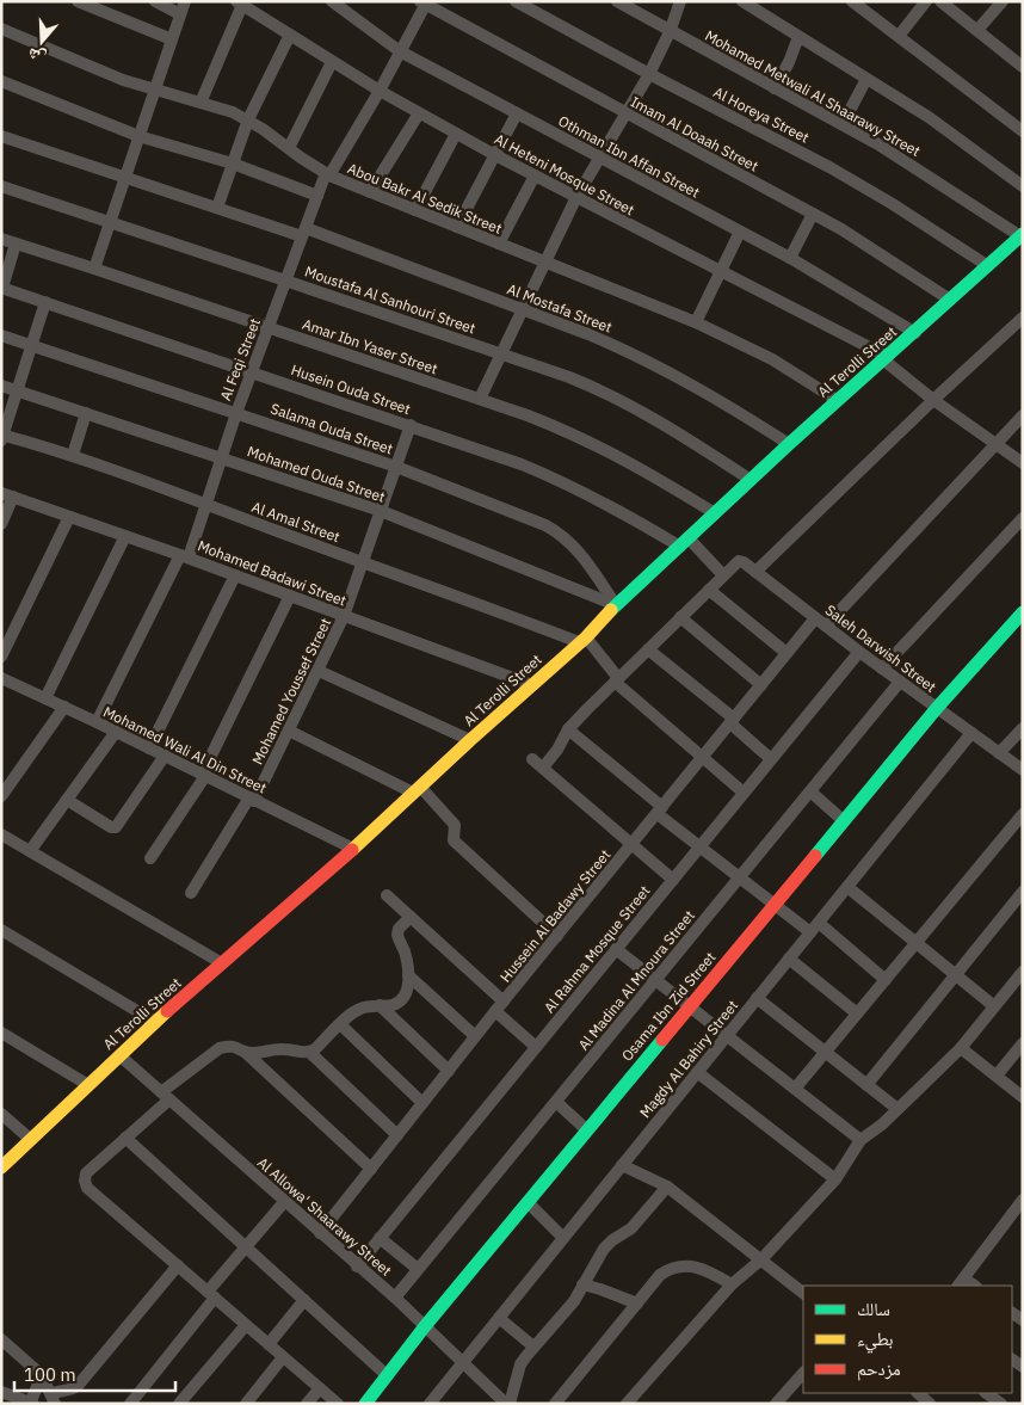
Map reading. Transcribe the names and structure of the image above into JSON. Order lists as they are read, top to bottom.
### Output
{
  "streets": {
    "street": [
      "Mohamed Metwali Al Shaarawy Street",
      "Al Horeya Street",
      "Imam Al Doaah Street",
      "Othman Ibn Affan Street",
      "Al Heteni Mosque Street",
      "Abou Bakr Al Sedik Street",
      "Moustafa Al Sanhouri Street",
      "Al Mostafa Street",
      "Amar Ibn Yaser Street",
      "Al Feqi Street",
      "Al Terolli Street",
      "Husein Ouda Street",
      "Salama Ouda Street",
      "Mohamed Ouda Street",
      "Al Amal Street",
      "Mohamed Badawi Street",
      "Saleh Darwish Street",
      "Mohamed Youssef Street",
      "Mohamed Wali Al Din Street",
      "Hussein Al Badawy Street",
      "Al Rahma Mosque Street",
      "Al Madina Al Mnoura Street",
      "Osama Ibn Zid Street",
      "Magdy Al Bahiry Street",
      "Al Allowa' Shaarawy Street"
    ]
  },
  "crossings": [
    ["Mohamed Metwali Al Shaarawy Street", "Al Terolli Street"],
    ["Al Horeya Street", "Al Terolli Street"],
    ["Imam Al Doaah Street", "Al Feqi Street"],
    ["Imam Al Doaah Street", "Al Terolli Street"],
    ["Othman Ibn Affan Street", "Al Feqi Street"],
    ["Othman Ibn Affan Street", "Al Terolli Street"],
    ["Al Heteni Mosque Street", "Al Feqi Street"],
    ["Al Heteni Mosque Street", "Al Terolli Street"],
    ["Abou Bakr Al Sedik Street", "Al Feqi Street"],
    ["Abou Bakr Al Sedik Street", "Al Terolli Street"],
    ["Moustafa Al Sanhouri Street", "Al Feqi Street"],
    ["Moustafa Al Sanhouri Street", "Al Terolli Street"],
    ["Al Mostafa Street", "Al Feqi Street"],
    ["Al Mostafa Street", "Al Terolli Street"],
    ["Amar Ibn Yaser Street", "Al Feqi Street"],
    ["Amar Ibn Yaser Street", "Al Terolli Street"],
    ["Al Feqi Street", "Husein Ouda Street"],
    ["Al Feqi Street", "Salama Ouda Street"],
    ["Al Feqi Street", "Mohamed Ouda Street"],
    ["Al Feqi Street", "Al Amal Street"],
    ["Al Feqi Street", "Mohamed Badawi Street"],
    ["Al Feqi Street", "Mohamed Wali Al Din Street"],
    ["Al Terolli Street", "Husein Ouda Street"],
    ["Al Terolli Street", "Salama Ouda Street"],
    ["Al Terolli Street", "Mohamed Ouda Street"],
    ["Al Terolli Street", "Al Amal Street"],
    ["Al Terolli Street", "Mohamed Badawi Street"],
    ["Al Terolli Street", "Mohamed Wali Al Din Street"],
    ["Al Terolli Street", "Al Allowa' Shaarawy Street"],
    ["Husein Ouda Street", "Saleh Darwish Street"],
    ["Husein Ouda Street", "Mohamed Youssef Street"],
    ["Salama Ouda Street", "Mohamed Ouda Street"],
    ["Salama Ouda Street", "Mohamed Youssef Street"],
    ["Mohamed Ouda Street", "Mohamed Youssef Street"],
    ["Al Amal Street", "Mohamed Youssef Street"],
    ["Mohamed Badawi Street", "Mohamed Youssef Street"],
    ["Saleh Darwish Street", "Hussein Al Badawy Street"],
    ["Saleh Darwish Street", "Al Rahma Mosque Street"],
    ["Saleh Darwish Street", "Al Madina Al Mnoura Street"],
    ["Saleh Darwish Street", "Osama Ibn Zid Street"],
    ["Saleh Darwish Street", "Magdy Al Bahiry Street"],
    ["Mohamed Youssef Street", "Mohamed Wali Al Din Street"],
    ["Hussein Al Badawy Street", "Al Allowa' Shaarawy Street"],
    ["Al Rahma Mosque Street", "Al Allowa' Shaarawy Street"],
    ["Al Madina Al Mnoura Street", "Al Allowa' Shaarawy Street"],
    ["Osama Ibn Zid Street", "Al Allowa' Shaarawy Street"],
    ["Magdy Al Bahiry Street", "Al Allowa' Shaarawy Street"]
  ],
  "legend": ["سالك", "بطيء", "مزدحم"],
  "scale_bar": "100 m",
  "north": "bottom"
}
